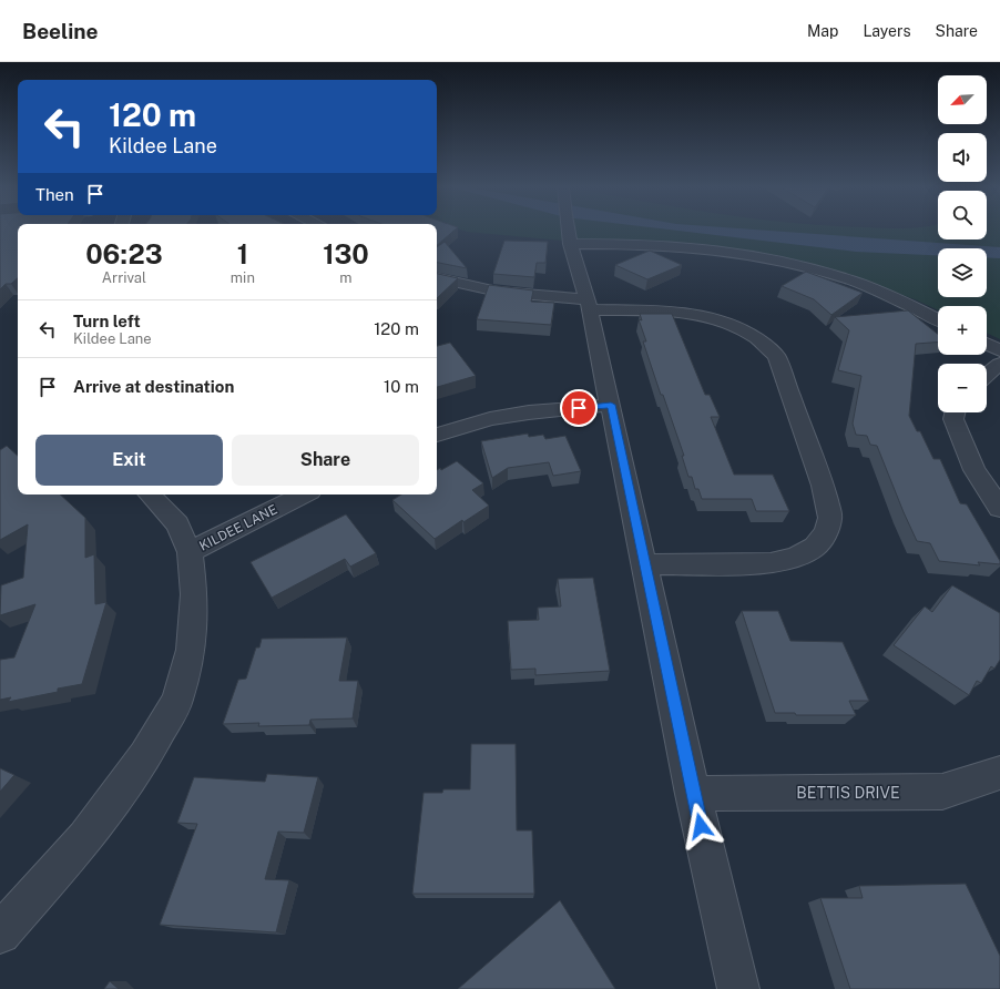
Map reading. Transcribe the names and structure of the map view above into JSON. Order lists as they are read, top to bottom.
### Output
{
  "streets": {
    "street": ["KILDEE LANE", "BETTIS DRIVE"]
  },
  "north": "bottom left",
  "page": {
    "header": "Beeline",
    "nav": ["Map", "Layers", "Share"],
    "map_buttons": ["+", "−"],
    "turn": ["120 m", "Kildee Lane"],
    "then": "Then",
    "eta": [
      "06:23",
      "Arrival",
      "1",
      "min",
      "130",
      "m"
    ],
    "list": [
      {
        "name": "Turn left",
        "note": "Kildee Lane",
        "value": "120 m"
      },
      {
        "name": "Arrive at destination",
        "value": "10 m"
      }
    ],
    "buttons": ["Exit", "Share"]
  }
}
